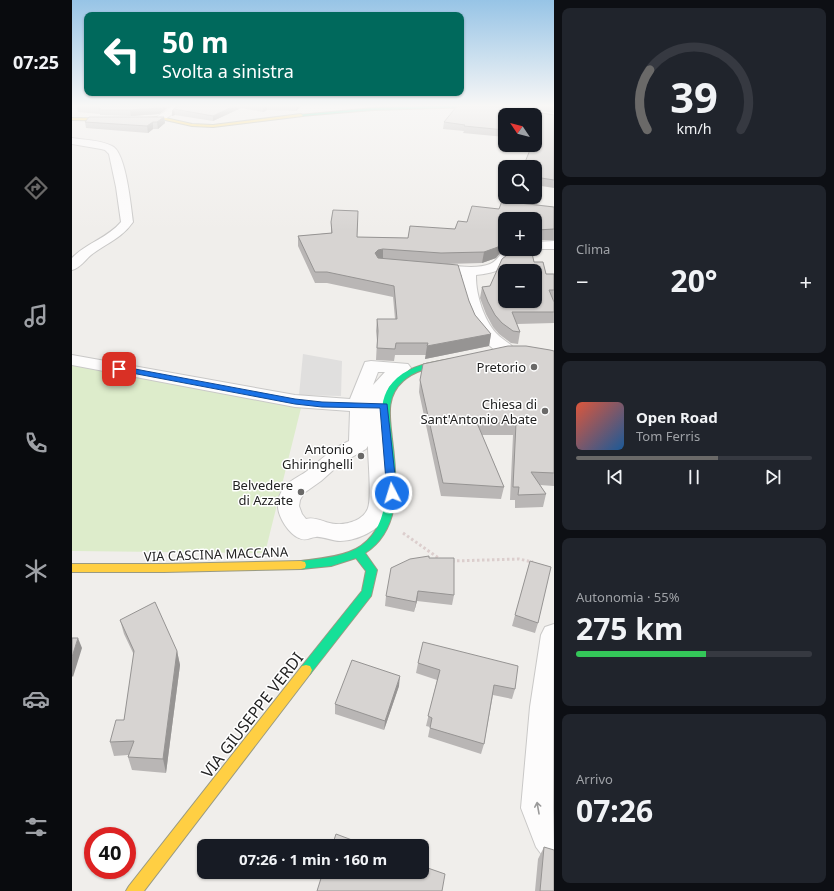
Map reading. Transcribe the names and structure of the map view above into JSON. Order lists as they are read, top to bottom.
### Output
{
  "streets": {
    "street": ["VIA CASCINA MACCANA", "VIA GIUSEPPE VERDI"]
  },
  "crossings": [
    ["VIA CASCINA MACCANA", "VIA GIUSEPPE VERDI"]
  ],
  "places": [
    "Pretorio",
    "Chiesa di Sant'Antonio Abate",
    "Antonio Ghiringhelli",
    "Belvedere di Azzate"
  ],
  "north": "top left",
  "page": {
    "tabs": "07:25",
    "turn": ["50 m", "Svolta a sinistra"],
    "map_buttons": ["+", "−"],
    "tile": [
      "Clima",
      ["Autonomia · 55%", "275 km"],
      ["Arrivo", "07:26"]
    ],
    "heat": ["−", "20°", "+"],
    "song": ["Open Road", "Tom Ferris"],
    "limit": "40",
    "trip": "07:26 · 1 min · 160 m",
    "gauge": ["39", "km/h"]
  }
}
